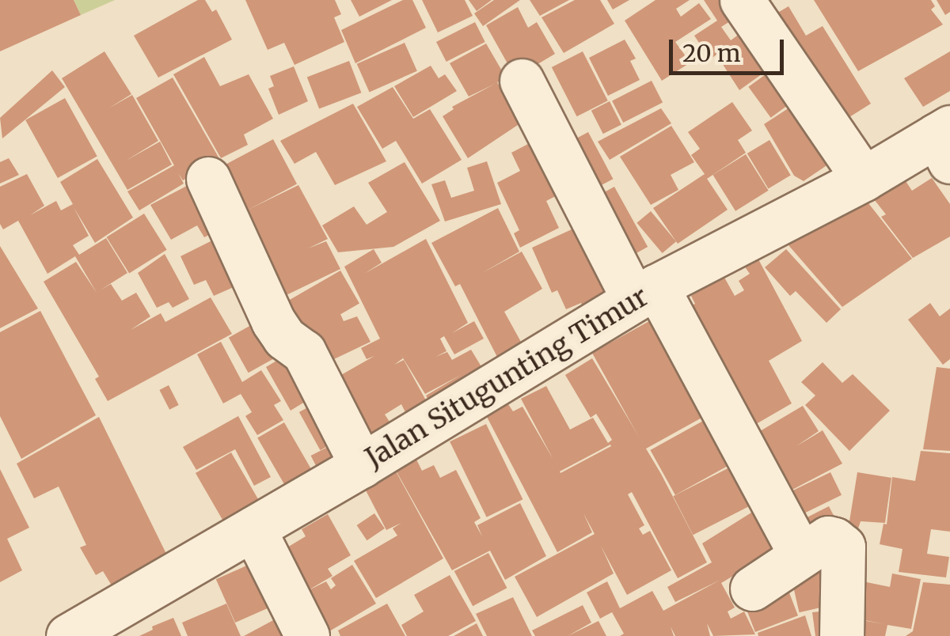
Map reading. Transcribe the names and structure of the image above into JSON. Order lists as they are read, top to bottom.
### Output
{
  "streets": {
    "street": ["Jalan Situgunting Timur"]
  },
  "scale_bar": "20 m"
}
